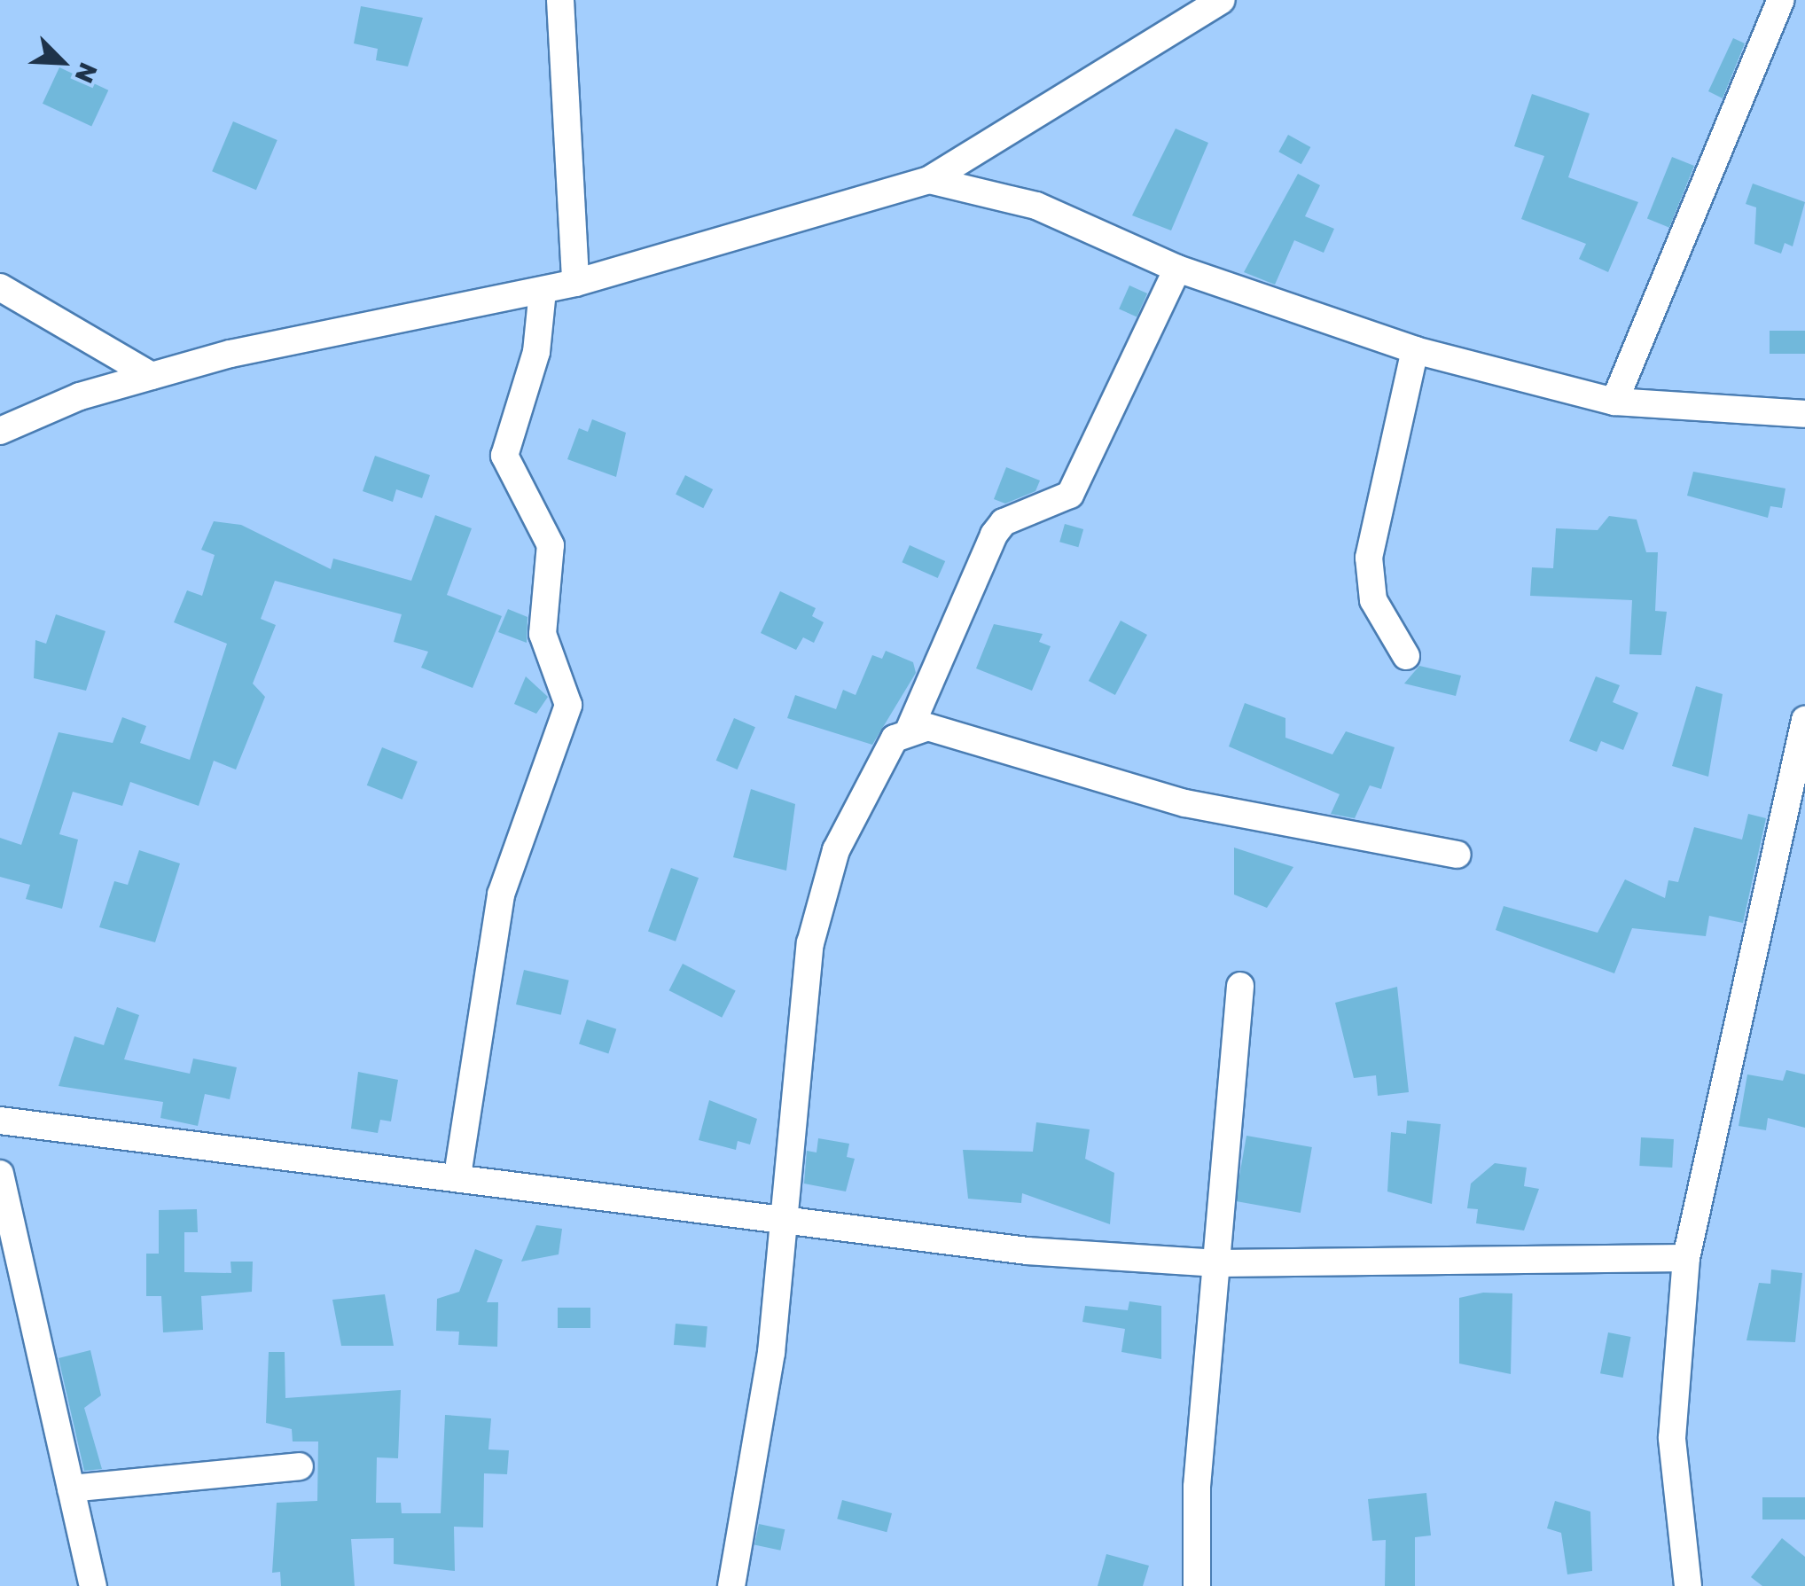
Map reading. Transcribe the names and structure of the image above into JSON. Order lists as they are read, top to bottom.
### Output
{
  "north": "bottom right"
}
